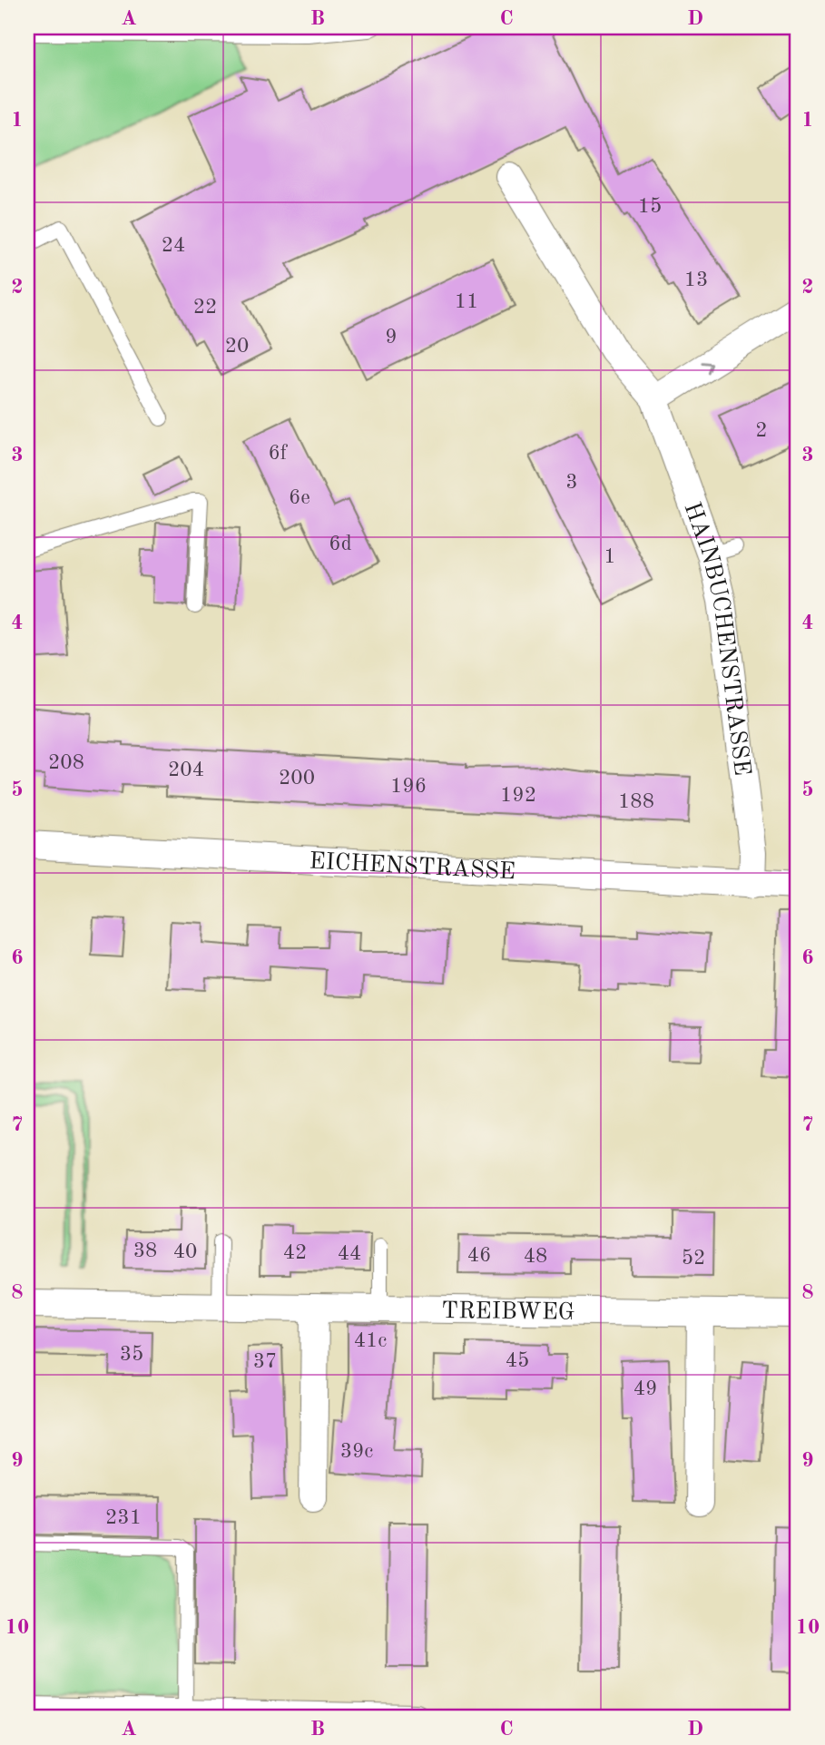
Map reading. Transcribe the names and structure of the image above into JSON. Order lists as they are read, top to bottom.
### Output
{
  "streets": {
    "street": ["HAINBUCHENSTRASSE", "EICHENSTRASSE", "TREIBWEG"]
  },
  "crossings": [
    ["HAINBUCHENSTRASSE", "EICHENSTRASSE"]
  ],
  "house_numbers": [
    "15",
    "24",
    "13",
    "11",
    "22",
    "9",
    "20",
    "2",
    "6f",
    "3",
    "6e",
    "6d",
    "1",
    "208",
    "204",
    "200",
    "196",
    "192",
    "188",
    "38",
    "40",
    "42",
    "44",
    "46",
    "48",
    "52",
    "41c",
    "35",
    "45",
    "37",
    "49",
    "39c",
    "231"
  ],
  "grid": {
    "columns": [
      "A",
      "B",
      "C",
      "D"
    ],
    "rows": [
      "1",
      "2",
      "3",
      "4",
      "5",
      "6",
      "7",
      "8",
      "9",
      "10"
    ]
  }
}
